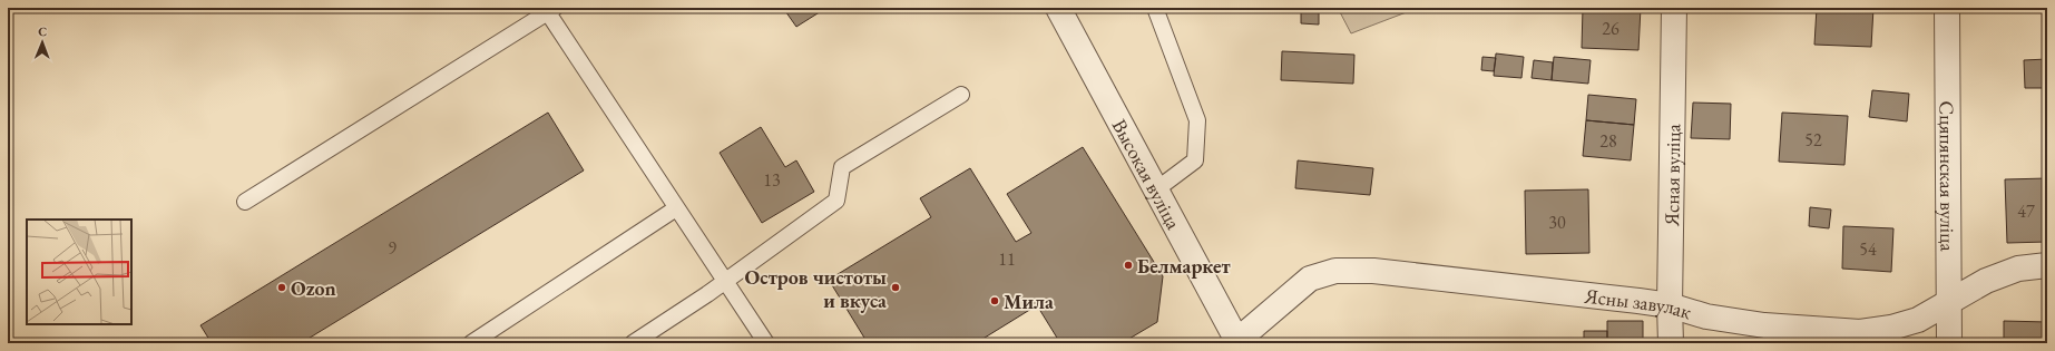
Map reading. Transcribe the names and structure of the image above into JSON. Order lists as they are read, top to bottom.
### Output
{
  "streets": {
    "street": [
      "Высокая вуліца",
      "Ясная вуліца",
      "Сцяпянская вуліца",
      "Ясны завулак"
    ]
  },
  "crossings": [
    ["Высокая вуліца", "Ясны завулак"],
    ["Ясная вуліца", "Ясны завулак"],
    ["Сцяпянская вуліца", "Ясны завулак"]
  ],
  "places": [
    "Белмаркет",
    "Ozon",
    "Остров чистоты и вкуса",
    "Мила"
  ],
  "house_numbers": [
    "26",
    "52",
    "28",
    "13",
    "47",
    "30",
    "9",
    "54",
    "11"
  ],
  "north": "top"
}
